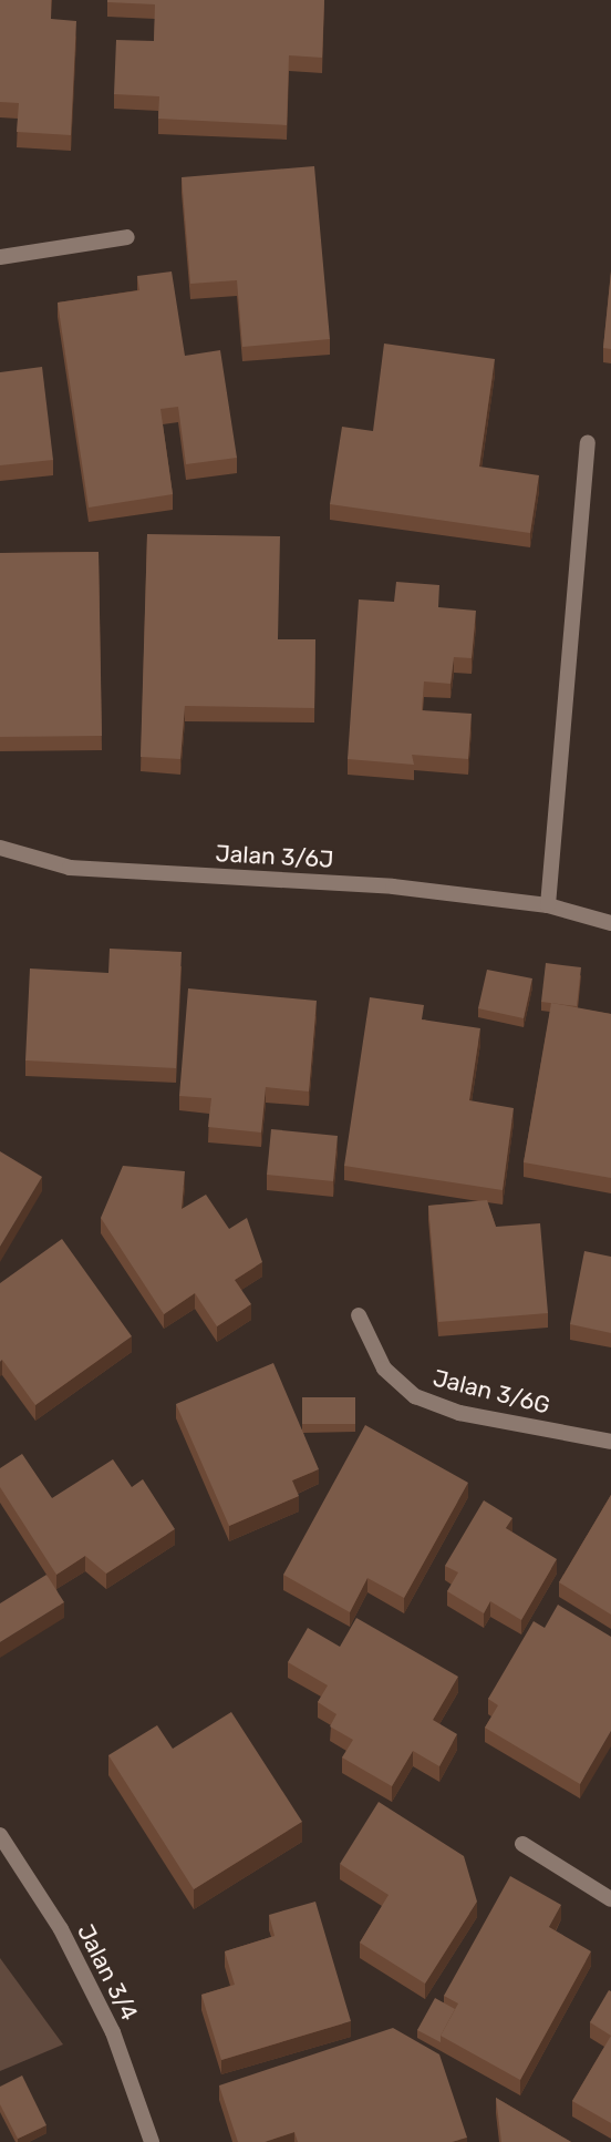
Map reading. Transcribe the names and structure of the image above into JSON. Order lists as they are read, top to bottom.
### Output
{
  "streets": {
    "street": ["Jalan 3/6J", "Jalan 3/6G", "Jalan 3/4"]
  }
}
